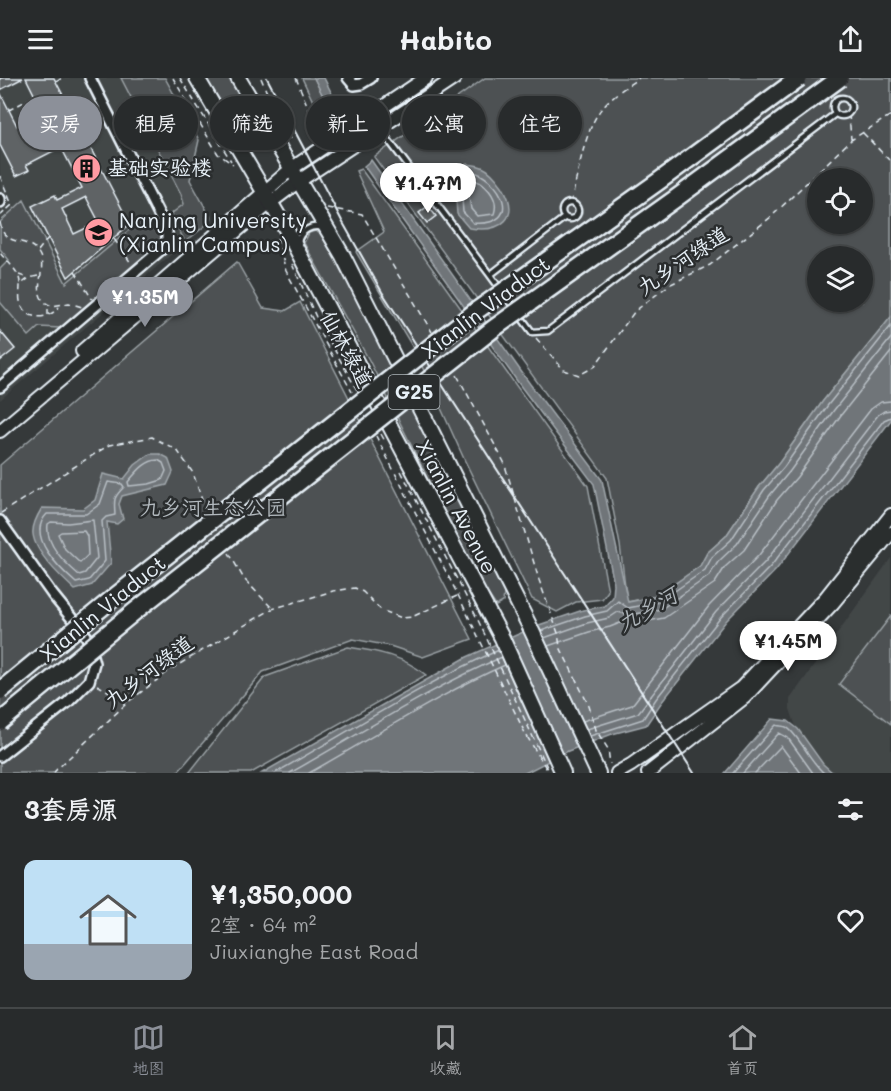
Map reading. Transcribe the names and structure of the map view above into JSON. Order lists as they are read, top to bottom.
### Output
{
  "streets": {
    "highway": ["Xianlin Viaduct", "G25"],
    "main road": ["Xianlin Avenue"],
    "path": ["九乡河绿道", "仙林绿道"]
  },
  "crossings": [
    ["仙林绿道", "Xianlin Avenue"]
  ],
  "water": ["九乡河"],
  "parks": ["九乡河生态公园"],
  "places": {
    "building": ["基础实验楼"],
    "school or university": ["Nanjing University (Xianlin Campus)"]
  },
  "page": {
    "header": "Habito",
    "chip": [
      "买房",
      "租房",
      "筛选",
      "新上",
      "公寓",
      "住宅"
    ],
    "price": ["¥1.47M", "¥1.35M", "¥1.45M"],
    "heading": "3套房源",
    "list": [
      {
        "name": "¥1,350,000",
        "note": "2室 · 64 m² · Jiuxianghe East Road"
      }
    ],
    "tabs": ["地图", "收藏", "首页"]
  }
}
